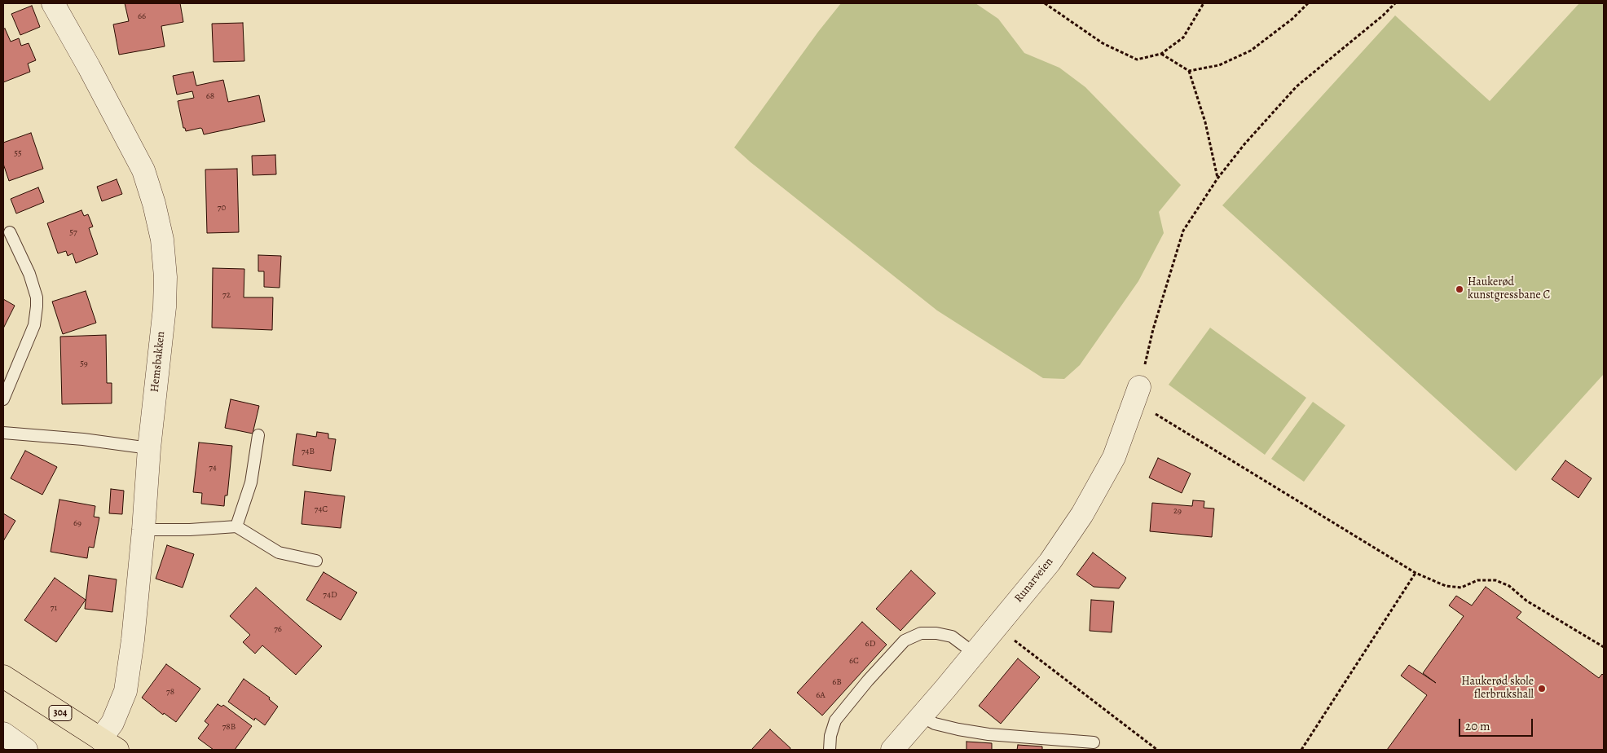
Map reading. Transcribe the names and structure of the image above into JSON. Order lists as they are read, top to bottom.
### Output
{
  "streets": {
    "main road": ["304"],
    "street": ["Hemsbakken", "Runarveien"]
  },
  "crossings": [
    ["Hemsbakken", "304"]
  ],
  "places": ["Haukerød kunstgressbane C", "Haukerød skole flerbrukshall"],
  "house_numbers": [
    "66",
    "68",
    "55",
    "70",
    "57",
    "72",
    "59",
    "74B",
    "74",
    "74C",
    "29",
    "69",
    "74D",
    "71",
    "76",
    "6D",
    "6C",
    "6B",
    "78",
    "6A",
    "78B"
  ],
  "scale_bar": "20 m"
}
